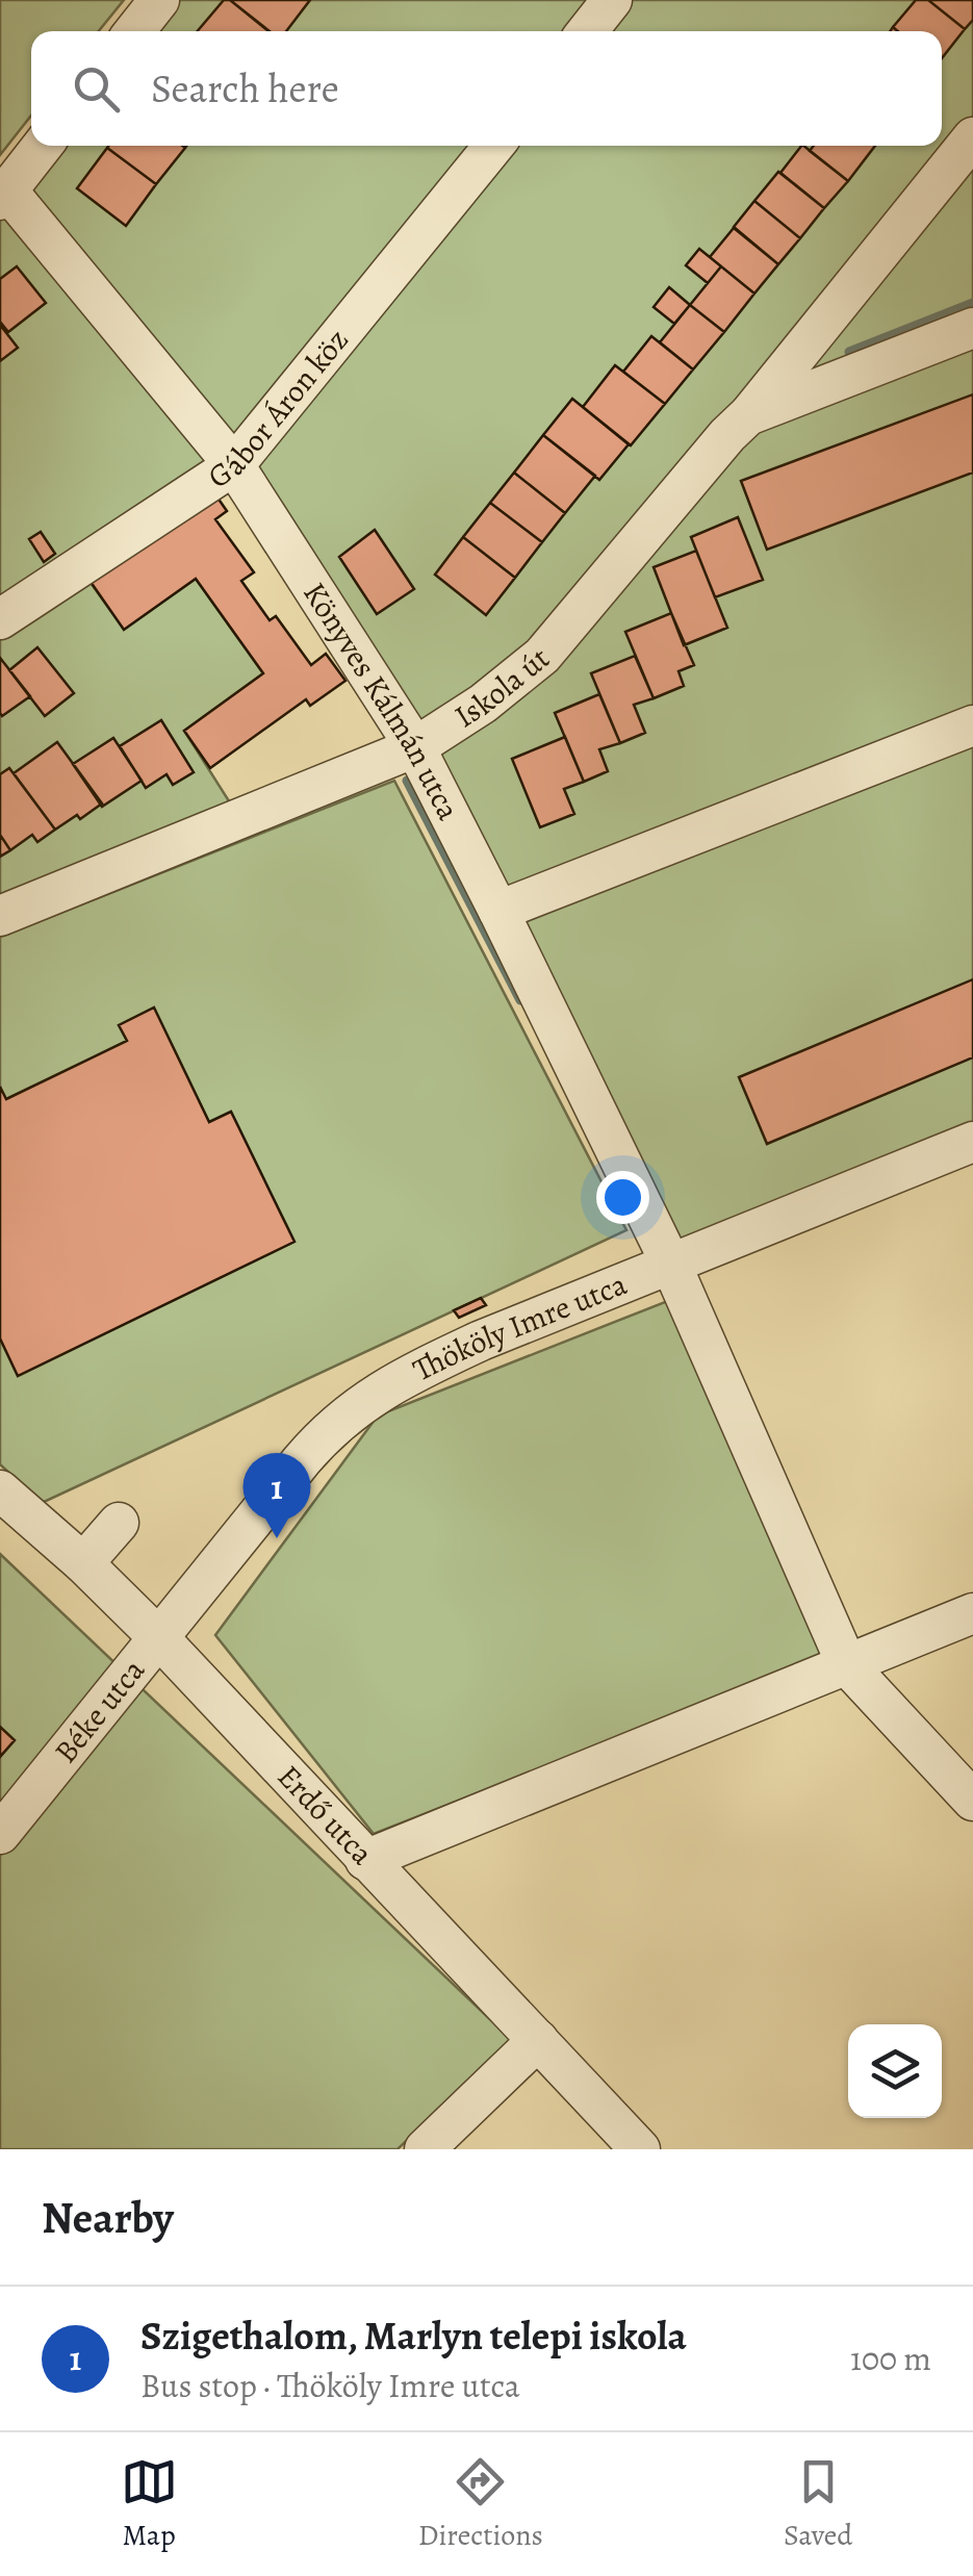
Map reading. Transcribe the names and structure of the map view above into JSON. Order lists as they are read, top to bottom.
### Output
{
  "streets": {
    "street": [
      "Gábor Áron köz",
      "Iskola út",
      "Könyves Kálmán utca",
      "Thököly Imre utca",
      "Béke utca",
      "Erdő utca"
    ]
  },
  "crossings": [
    ["Gábor Áron köz", "Könyves Kálmán utca"],
    ["Iskola út", "Könyves Kálmán utca"],
    ["Könyves Kálmán utca", "Thököly Imre utca"],
    ["Thököly Imre utca", "Béke utca"],
    ["Thököly Imre utca", "Erdő utca"],
    ["Béke utca", "Erdő utca"]
  ],
  "page": {
    "search": "Search here",
    "pins": "1",
    "heading": "Nearby",
    "list": [
      {
        "mark": "1",
        "name": "Szigethalom, Marlyn telepi iskola",
        "note": "Bus stop · Thököly Imre utca",
        "value": "100 m"
      }
    ],
    "nav": ["Map", "Directions", "Saved"]
  }
}
